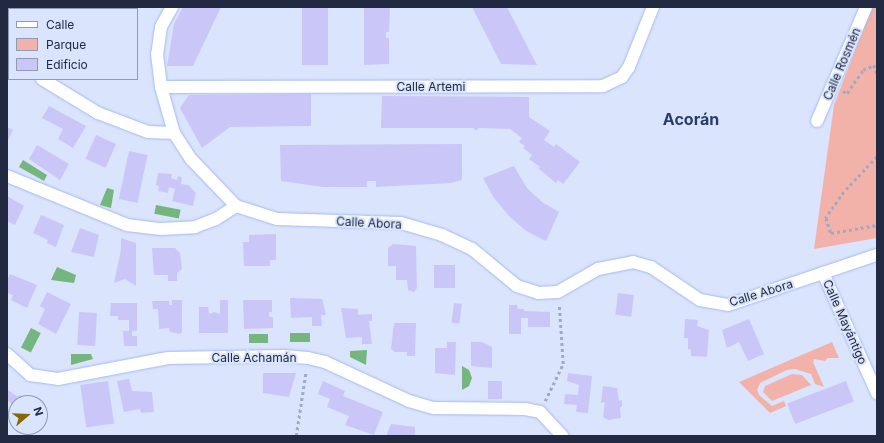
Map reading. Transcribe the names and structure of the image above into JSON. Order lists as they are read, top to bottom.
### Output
{
  "streets": {
    "street": [
      "Calle Rosmén",
      "Calle Artemi",
      "Calle Abora",
      "Calle Mayántigo",
      "Calle Achamán"
    ]
  },
  "crossings": [
    ["Calle Artemi", "Calle Abora"],
    ["Calle Abora", "Calle Mayántigo"]
  ],
  "districts": ["Acorán"],
  "legend": ["Calle", "Parque", "Edificio"],
  "north": "right"
}
